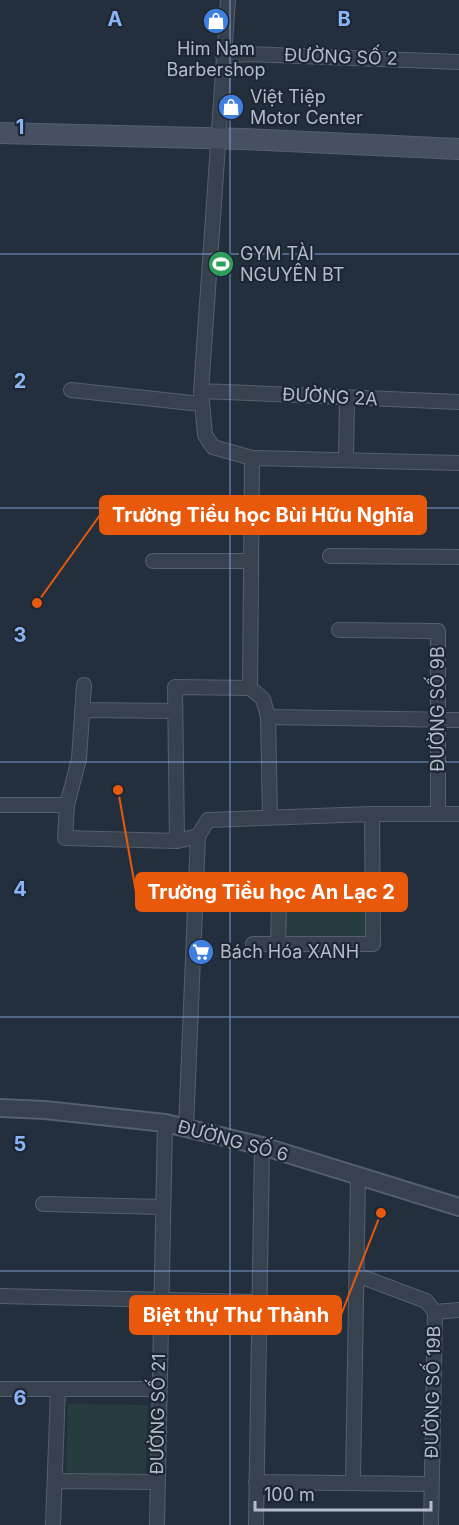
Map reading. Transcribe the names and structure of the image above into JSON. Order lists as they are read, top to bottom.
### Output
{
  "streets": {
    "street": [
      "ĐƯỜNG SỐ 2",
      "ĐƯỜNG 2A",
      "ĐƯỜNG SỐ 9B",
      "ĐƯỜNG SỐ 6",
      "ĐƯỜNG SỐ 19B",
      "ĐƯỜNG SỐ 21"
    ]
  },
  "crossings": [
    ["ĐƯỜNG SỐ 6", "ĐƯỜNG SỐ 21"]
  ],
  "places": {
    "shop": ["Him Nam Barbershop", "Việt Tiệp Motor Center"],
    "sports": ["GYM TÀI NGUYÊN BT"],
    "other": ["Trường Tiểu học Bùi Hữu Nghĩa", "Trường Tiểu học An Lạc 2", "Biệt thự Thư Thành"],
    "supermarket": ["Bách Hóa XANH"]
  },
  "scale_bar": "100 m",
  "grid": {
    "columns": ["A", "B"],
    "rows": [
      "1",
      "2",
      "3",
      "4",
      "5",
      "6"
    ]
  }
}
